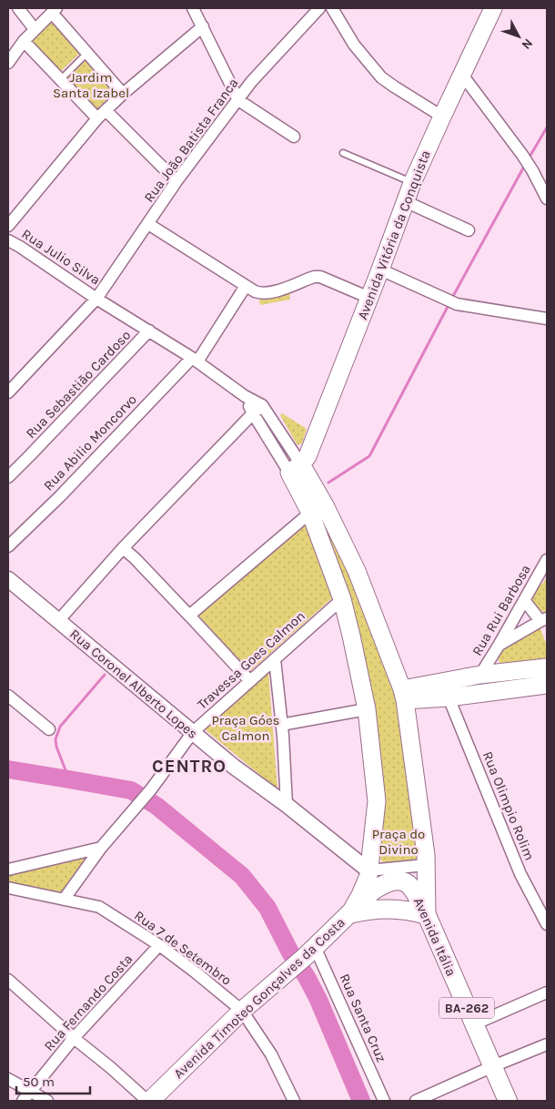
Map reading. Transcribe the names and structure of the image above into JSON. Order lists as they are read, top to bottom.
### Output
{
  "streets": {
    "main road": [
      "Avenida Vitória da Conquista",
      "Avenida Itália",
      "Avenida Timoteo Gonçalves da Costa",
      "BA-262"
    ],
    "street": [
      "Rua João Batista Franca",
      "Rua Julio Silva",
      "Rua Sebastião Cardoso",
      "Rua Abilio Moncorvo",
      "Rua Rui Barbosa",
      "Travessa Goes Calmon",
      "Rua Coronel Alberto Lopes",
      "Rua Olimpio Rolim",
      "Rua 7 de Setembro",
      "Rua Fernando Costa",
      "Rua Santa Cruz"
    ]
  },
  "crossings": [
    ["Rua João Batista Franca", "Rua Julio Silva"],
    ["Rua Julio Silva", "Rua Sebastião Cardoso"],
    ["Rua Julio Silva", "Rua Abilio Moncorvo"],
    ["Travessa Goes Calmon", "Rua Coronel Alberto Lopes"],
    ["Travessa Goes Calmon", "Rua 7 de Setembro"],
    ["Rua Coronel Alberto Lopes", "Avenida Itália"],
    ["Avenida Itália", "Avenida Timoteo Gonçalves da Costa"],
    ["Rua 7 de Setembro", "Avenida Timoteo Gonçalves da Costa"],
    ["Rua 7 de Setembro", "Rua Fernando Costa"],
    ["Avenida Timoteo Gonçalves da Costa", "Rua Santa Cruz"]
  ],
  "districts": ["CENTRO"],
  "parks": ["Jardim Santa Izabel", "Praça Góes Calmon", "Praça do Divino"],
  "scale_bar": "50 m",
  "north": "bottom right"
}
